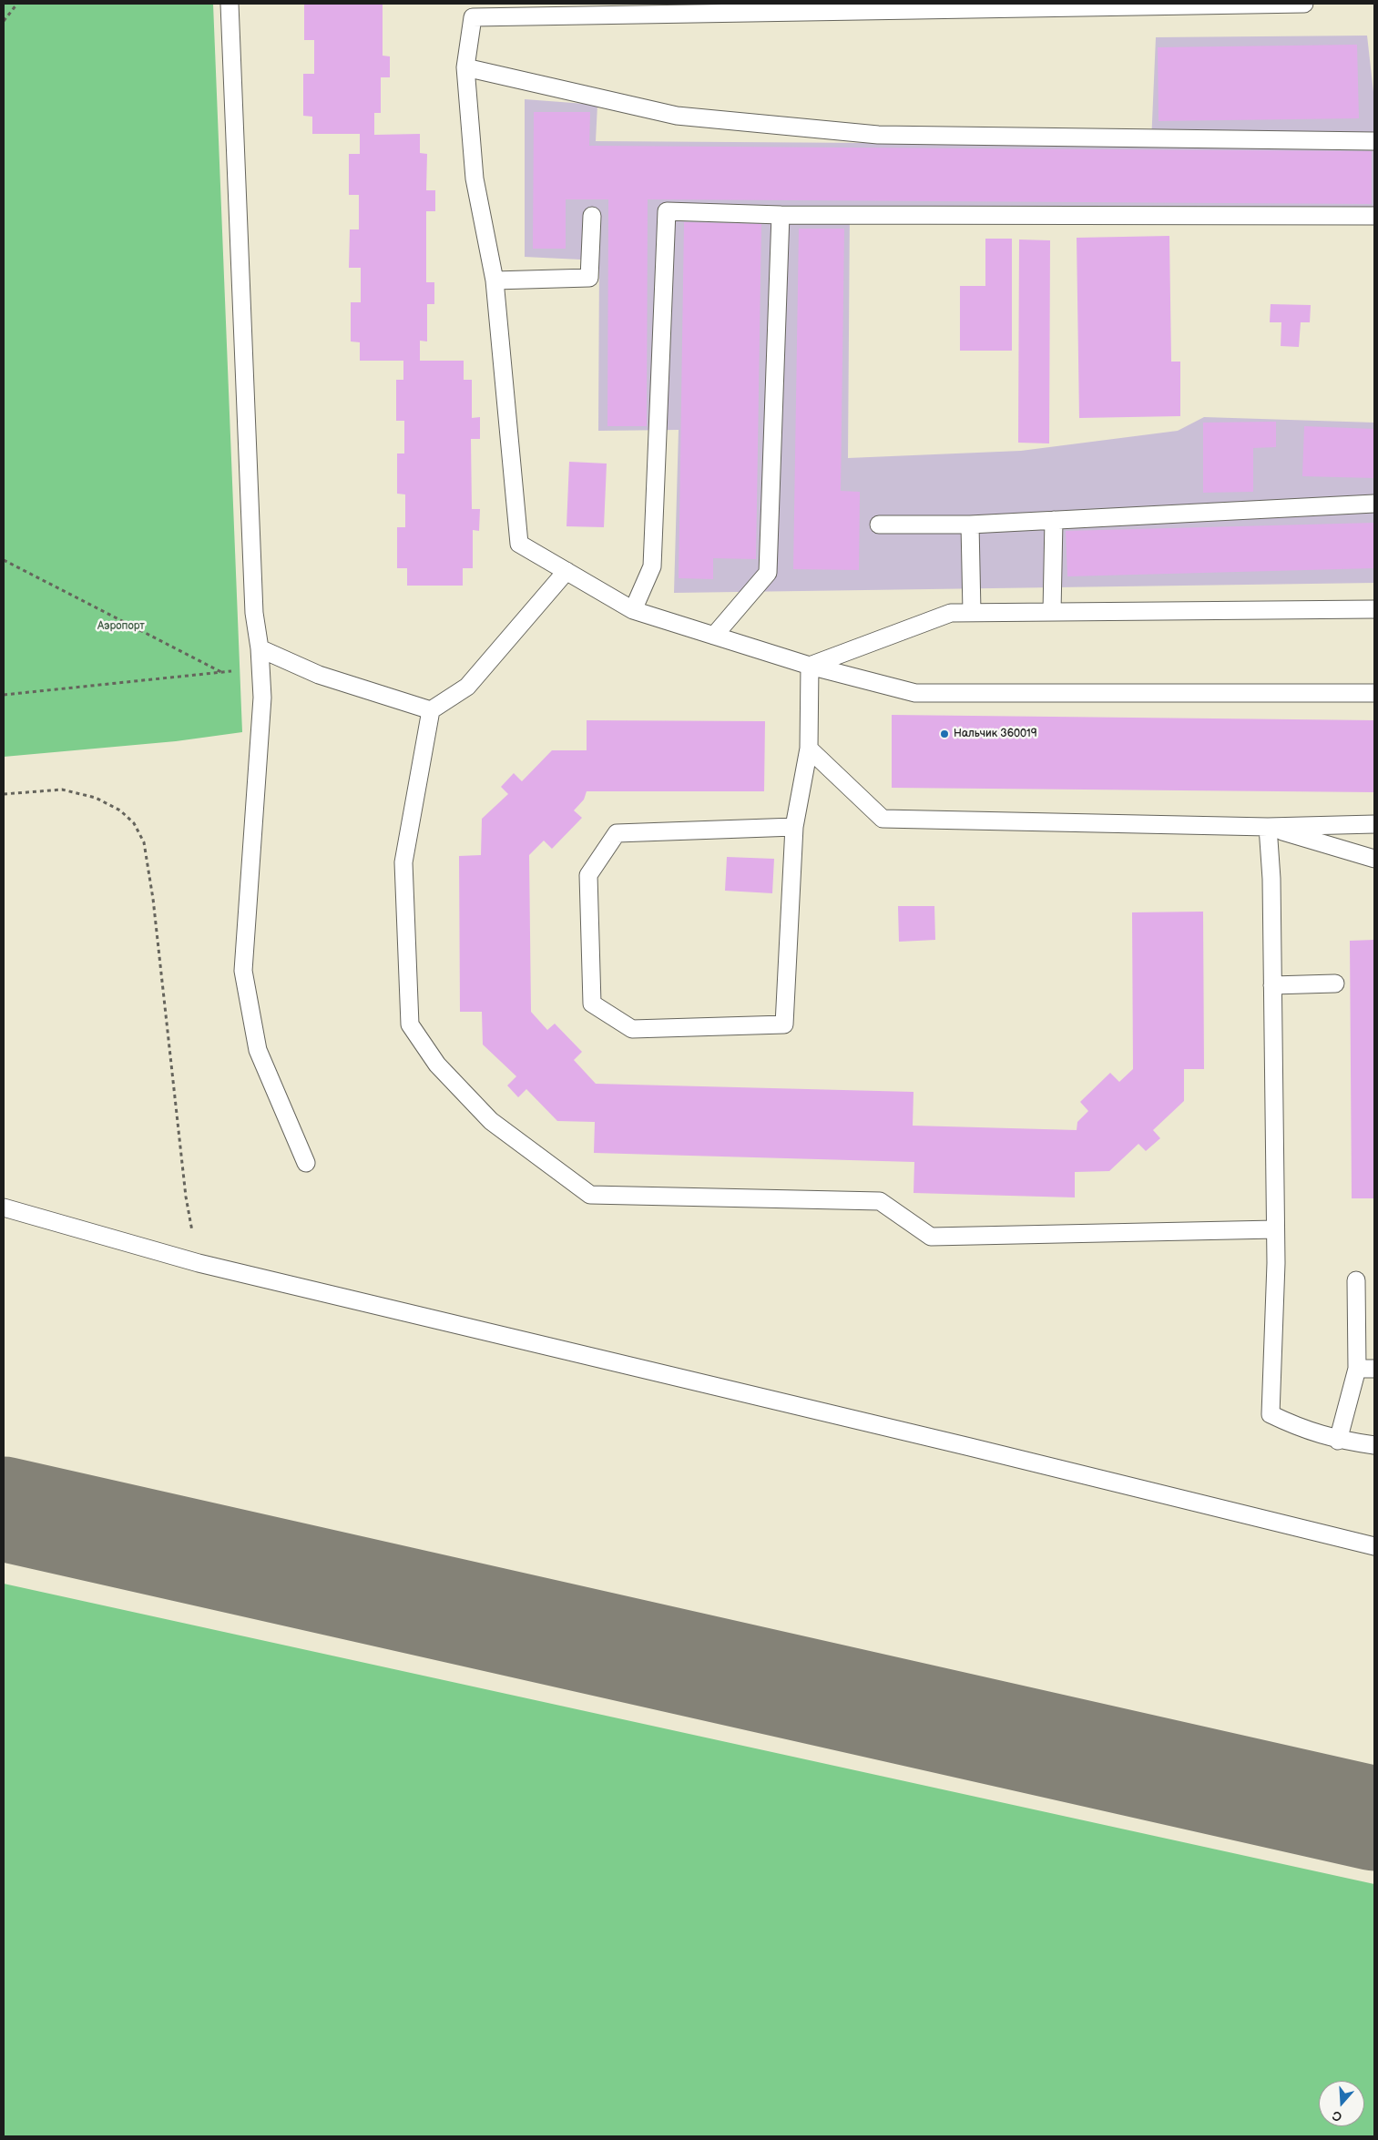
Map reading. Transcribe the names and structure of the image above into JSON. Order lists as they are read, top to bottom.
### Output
{
  "parks": ["Аэропорт"],
  "places": ["Нальчик 360019"],
  "north": "bottom"
}
